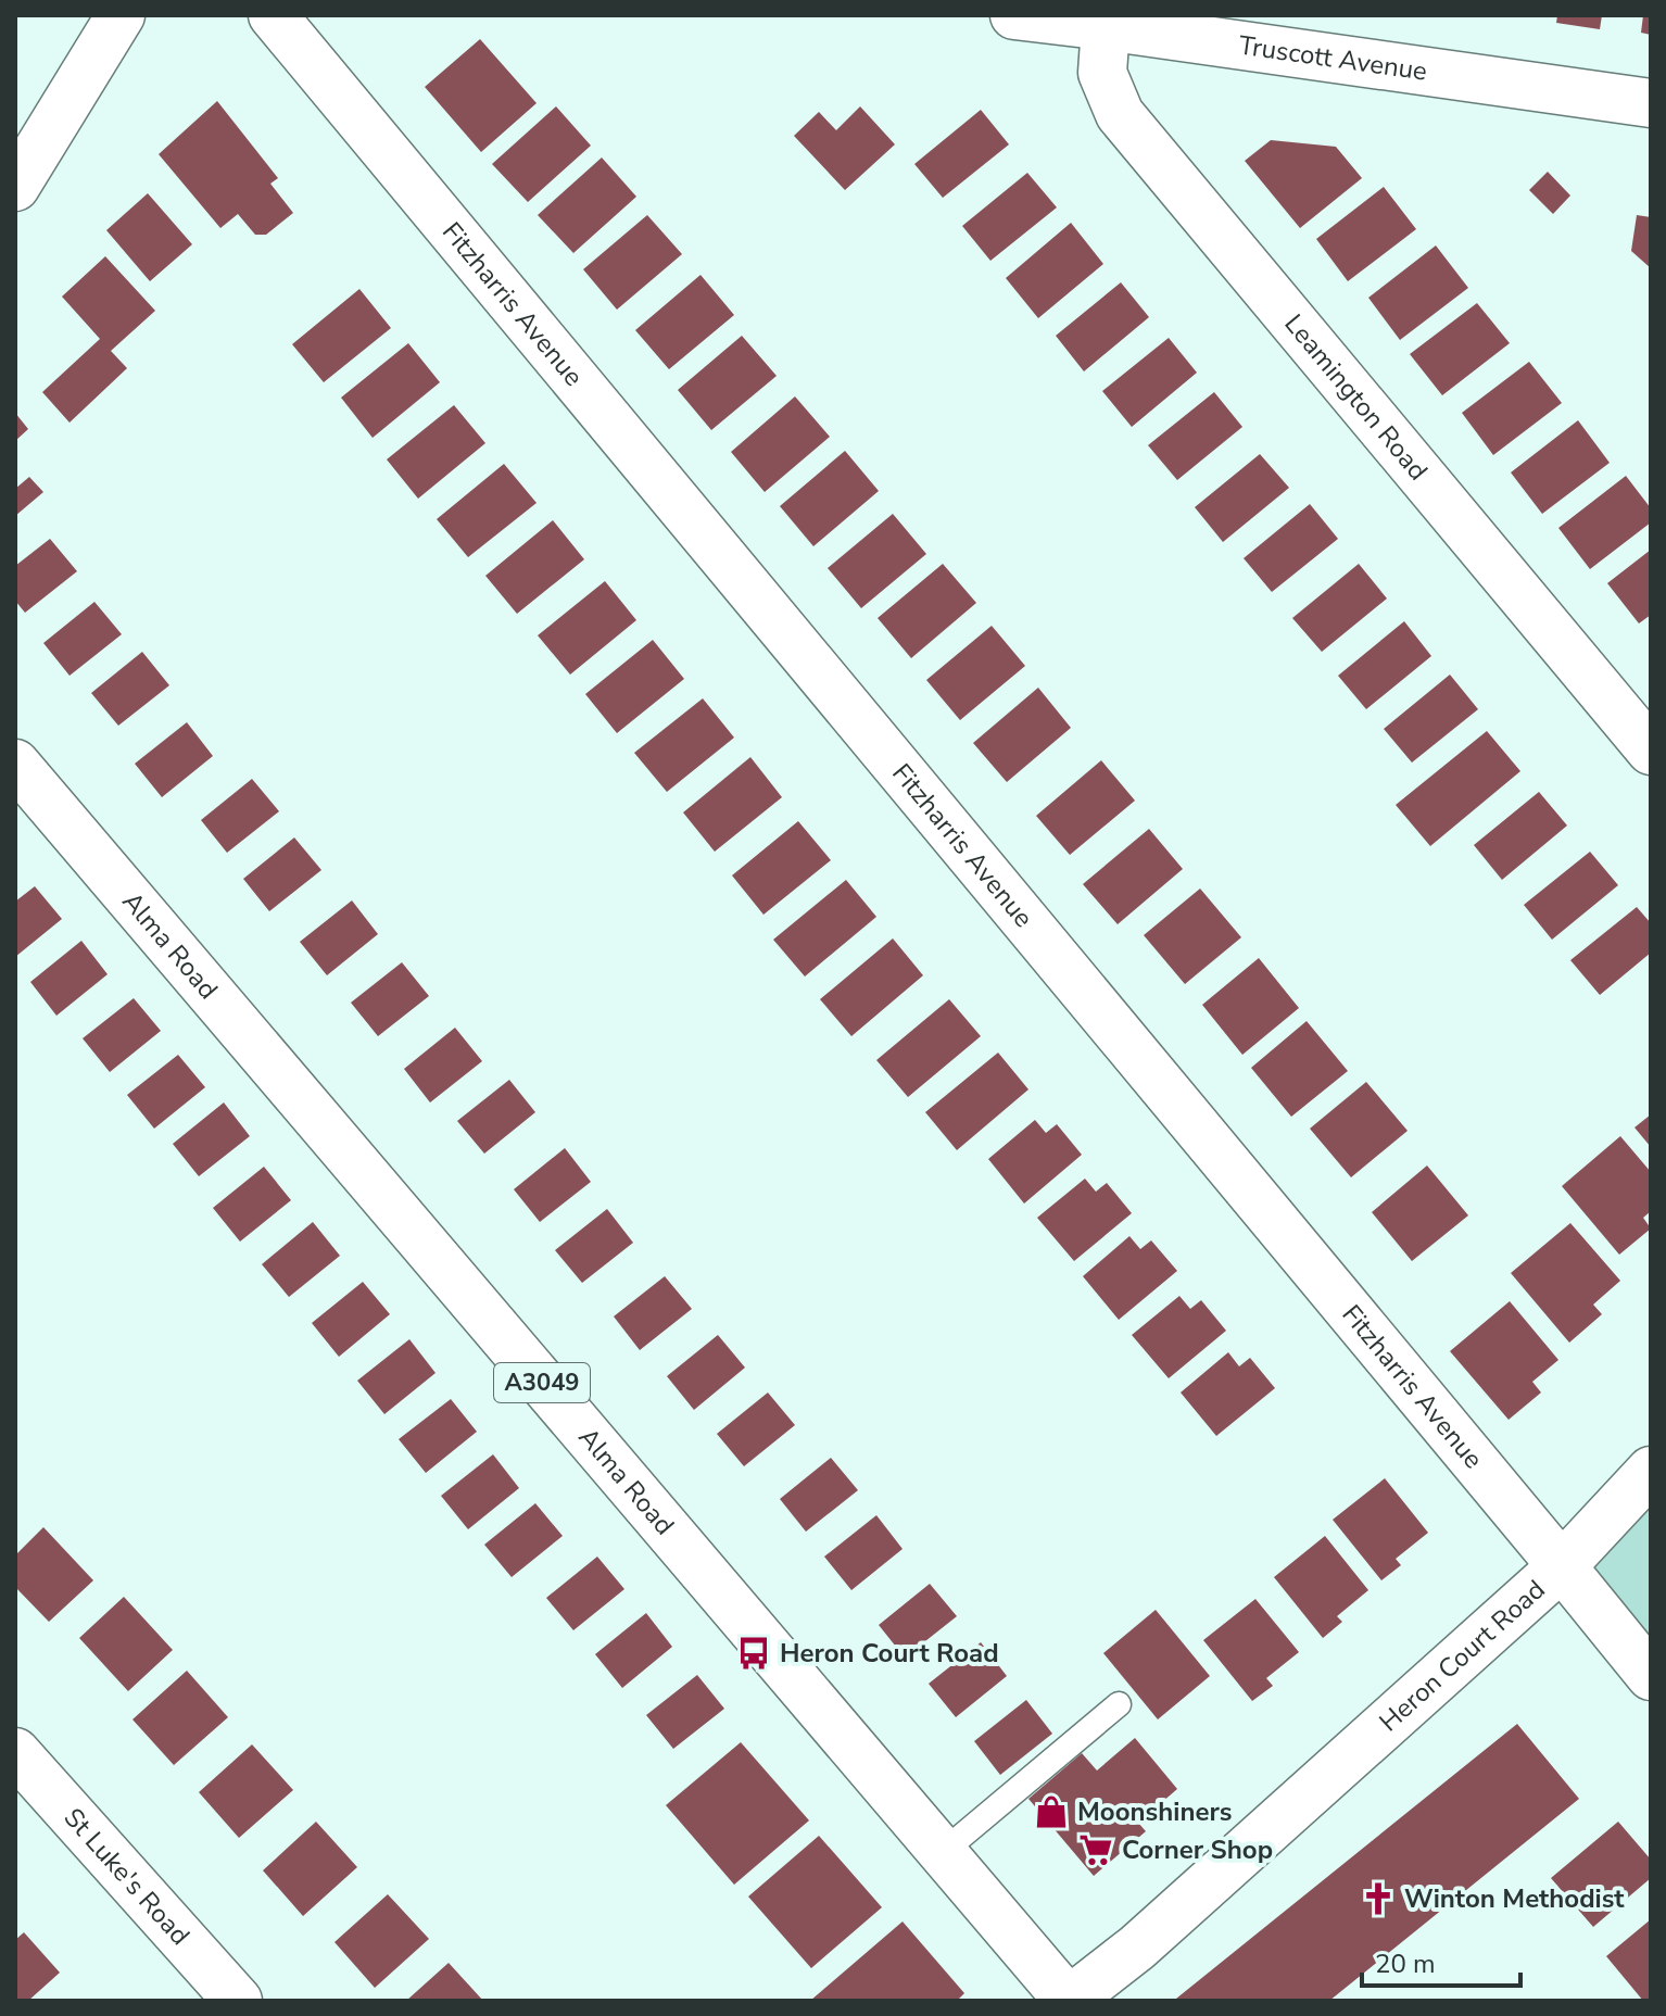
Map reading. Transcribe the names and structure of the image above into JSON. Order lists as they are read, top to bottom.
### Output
{
  "streets": {
    "street": [
      "Truscott Avenue",
      "Fitzharris Avenue",
      "Leamington Road",
      "Alma Road",
      "A3049",
      "Heron Court Road",
      "St Luke's Road"
    ]
  },
  "crossings": [
    ["Truscott Avenue", "Leamington Road"],
    ["Fitzharris Avenue", "Heron Court Road"],
    ["Alma Road", "Heron Court Road"]
  ],
  "places": {
    "bus stop": ["Heron Court Road"],
    "shop": ["Moonshiners"],
    "supermarket": ["Corner Shop"],
    "church": ["Winton Methodist"]
  },
  "scale_bar": "20 m"
}
